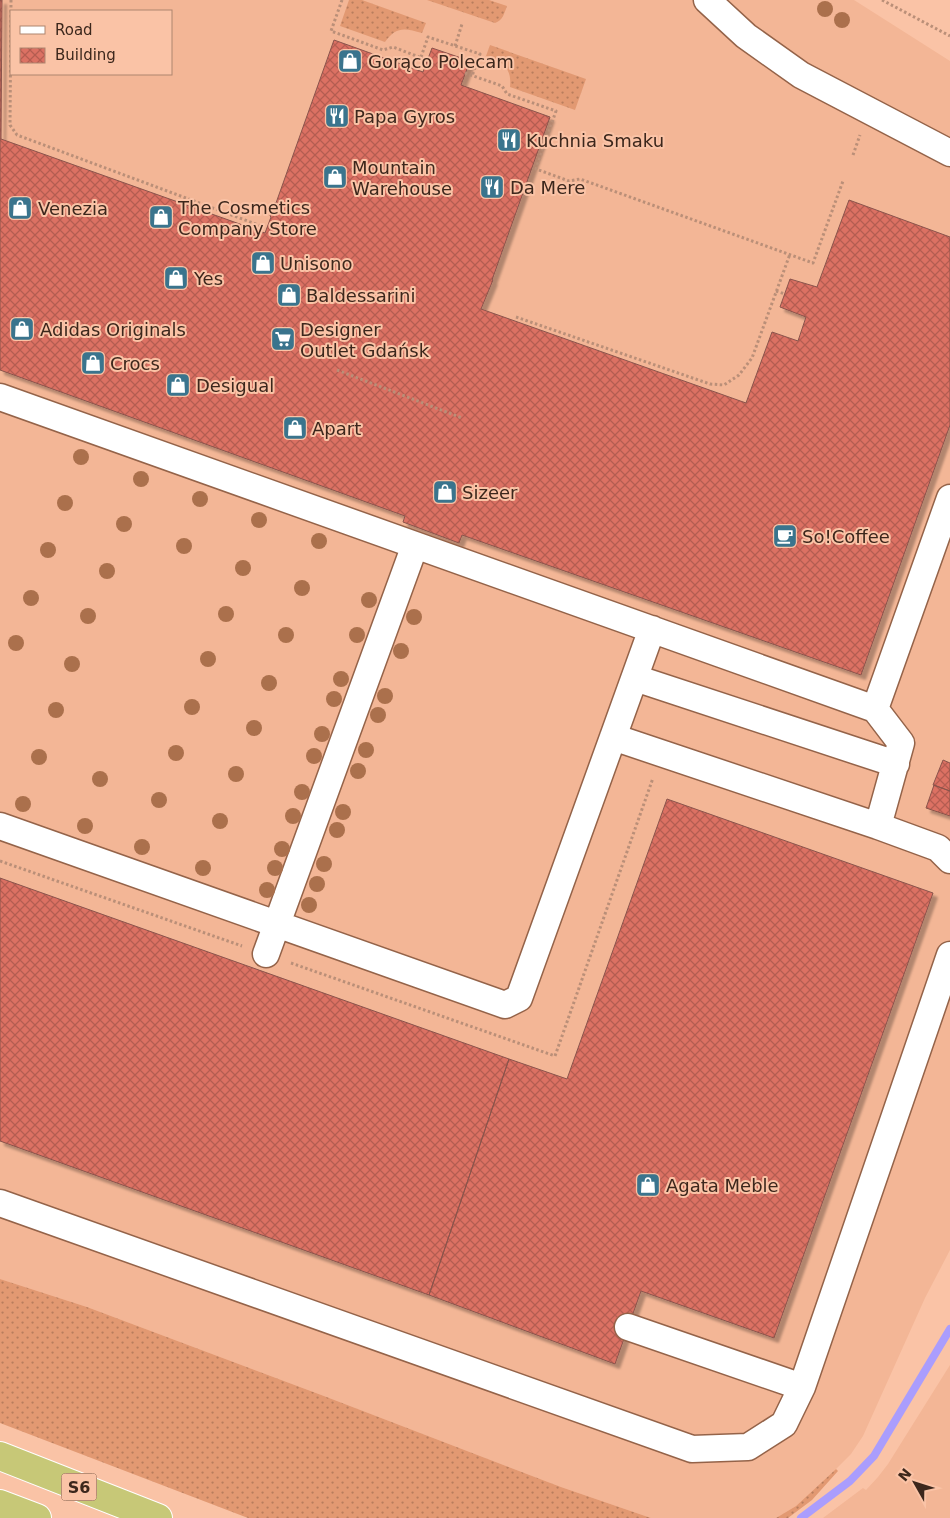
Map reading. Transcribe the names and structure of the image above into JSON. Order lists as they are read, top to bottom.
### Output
{
  "streets": {
    "highway": ["S6"]
  },
  "places": {
    "shop": [
      "Gorąco Polecam",
      "Mountain Warehouse",
      "Venezia",
      "The Cosmetics Company Store",
      "Unisono",
      "Yes",
      "Baldessarini",
      "Adidas Originals",
      "Crocs",
      "Desigual",
      "Apart",
      "Sizeer",
      "Agata Meble"
    ],
    "restaurant": ["Papa Gyros", "Kuchnia Smaku", "Da Mere"],
    "supermarket": ["Designer Outlet Gdańsk"],
    "cafe": ["So!Coffee"]
  },
  "legend": ["Road", "Building"],
  "north": "top left"
}
